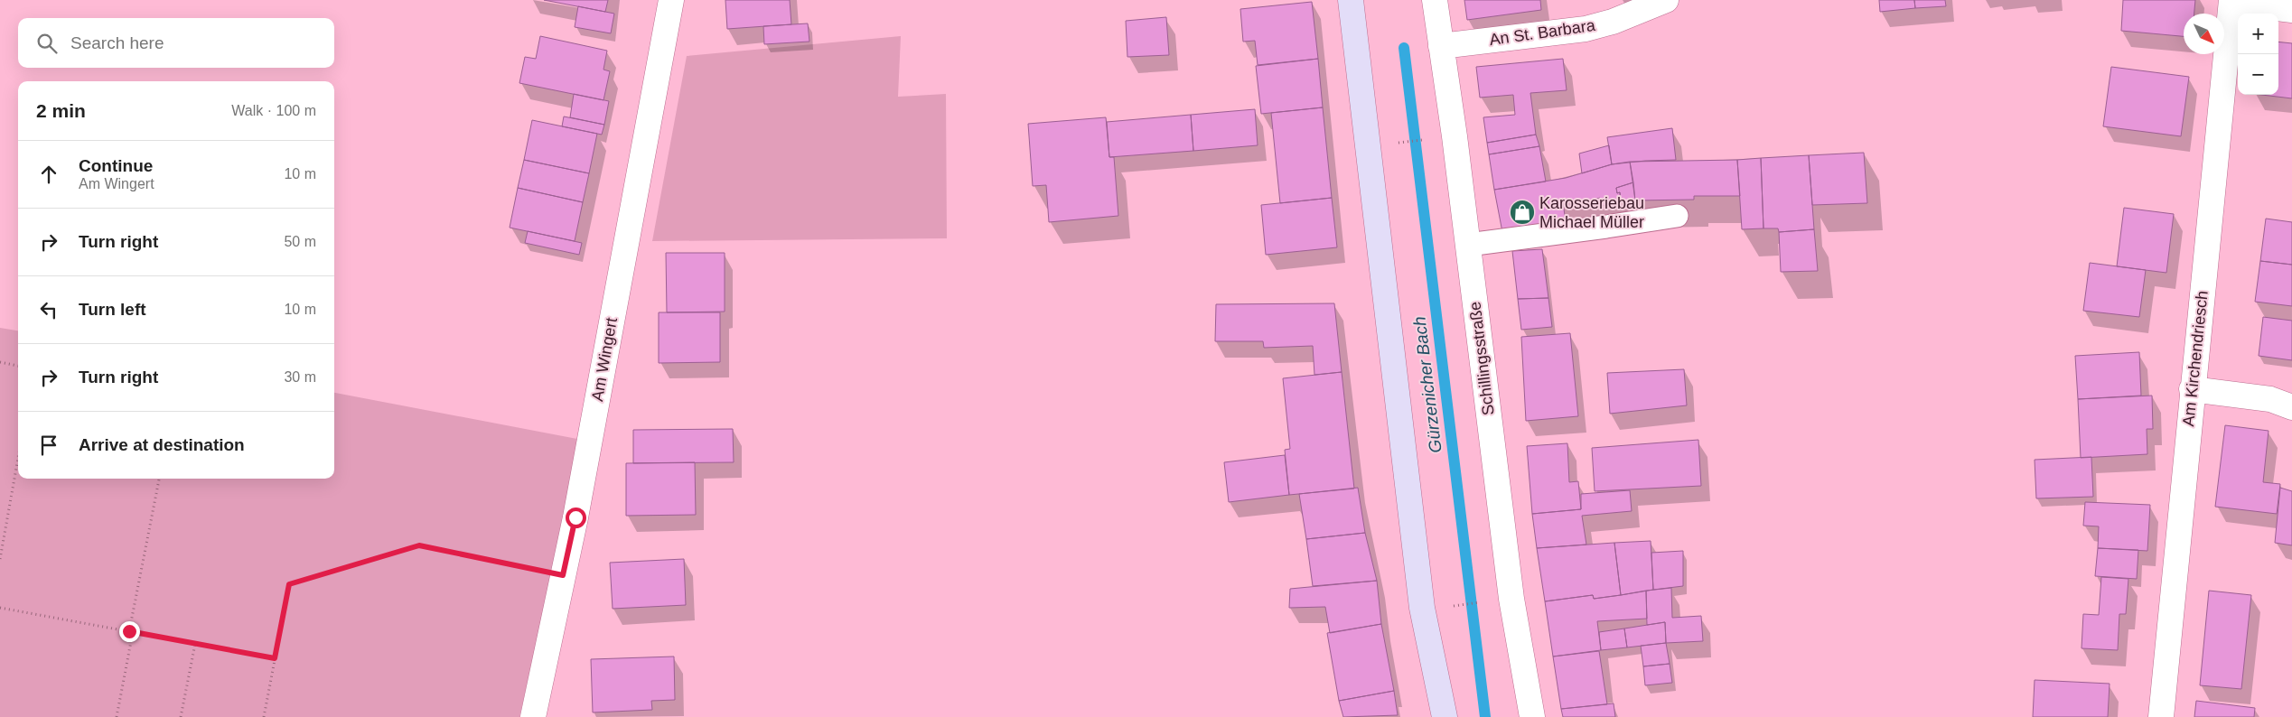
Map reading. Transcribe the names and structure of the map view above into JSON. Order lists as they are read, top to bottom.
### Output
{
  "streets": {
    "street": [
      "An St. Barbara",
      "Schillingsstraße",
      "Am Kirchendriesch",
      "Am Wingert"
    ]
  },
  "crossings": [
    ["An St. Barbara", "Schillingsstraße"]
  ],
  "water": ["Gürzenicher Bach"],
  "places": {
    "shop": ["Karosseriebau Michael Müller"]
  },
  "north": "bottom right",
  "page": {
    "map_buttons": ["+", "−"],
    "search": "Search here",
    "heading": ["2 min", "Walk · 100 m"],
    "list": [
      ["Continue", "Am Wingert", "10 m"],
      ["Turn right", "50 m"],
      ["Turn left", "10 m"],
      ["Turn right", "30 m"],
      "Arrive at destination"
    ]
  }
}
